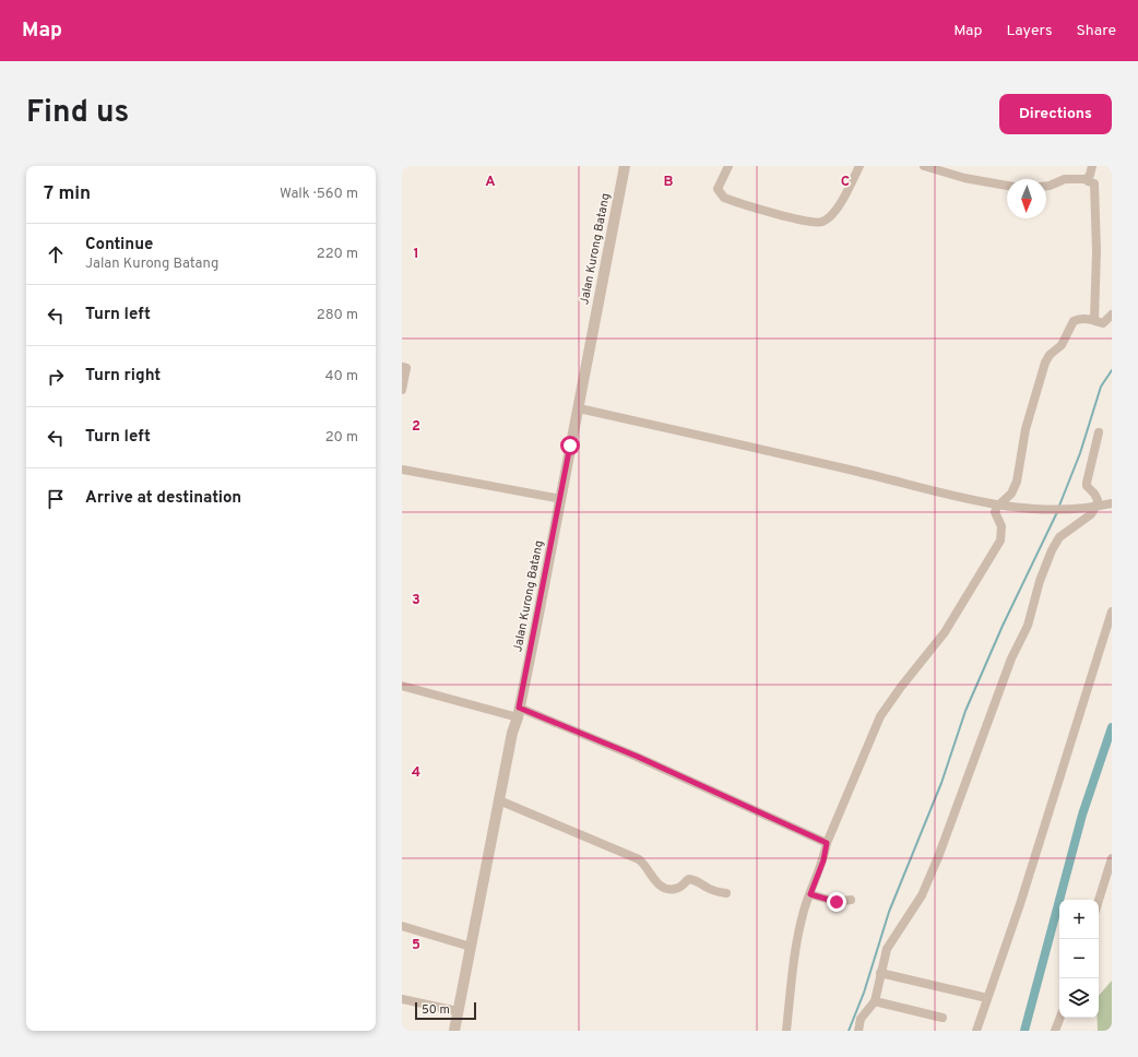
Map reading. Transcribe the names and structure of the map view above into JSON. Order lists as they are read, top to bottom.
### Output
{
  "streets": {
    "street": ["Jalan Kurong Batang"]
  },
  "scale_bar": "50 m",
  "north": "bottom",
  "page": {
    "header": "Map",
    "nav": ["Map", "Layers", "Share"],
    "title": "Find us",
    "buttons": "Directions",
    "heading": ["7 min", "Walk · 560 m"],
    "list": [
      ["Continue", "Jalan Kurong Batang", "220 m"],
      ["Turn left", "280 m"],
      ["Turn right", "40 m"],
      ["Turn left", "20 m"],
      "Arrive at destination"
    ],
    "map_buttons": ["+", "−"],
    "scale": "50 m"
  },
  "grid": {
    "columns": ["A", "B", "C"],
    "rows": [
      "1",
      "2",
      "3",
      "4",
      "5"
    ]
  }
}
